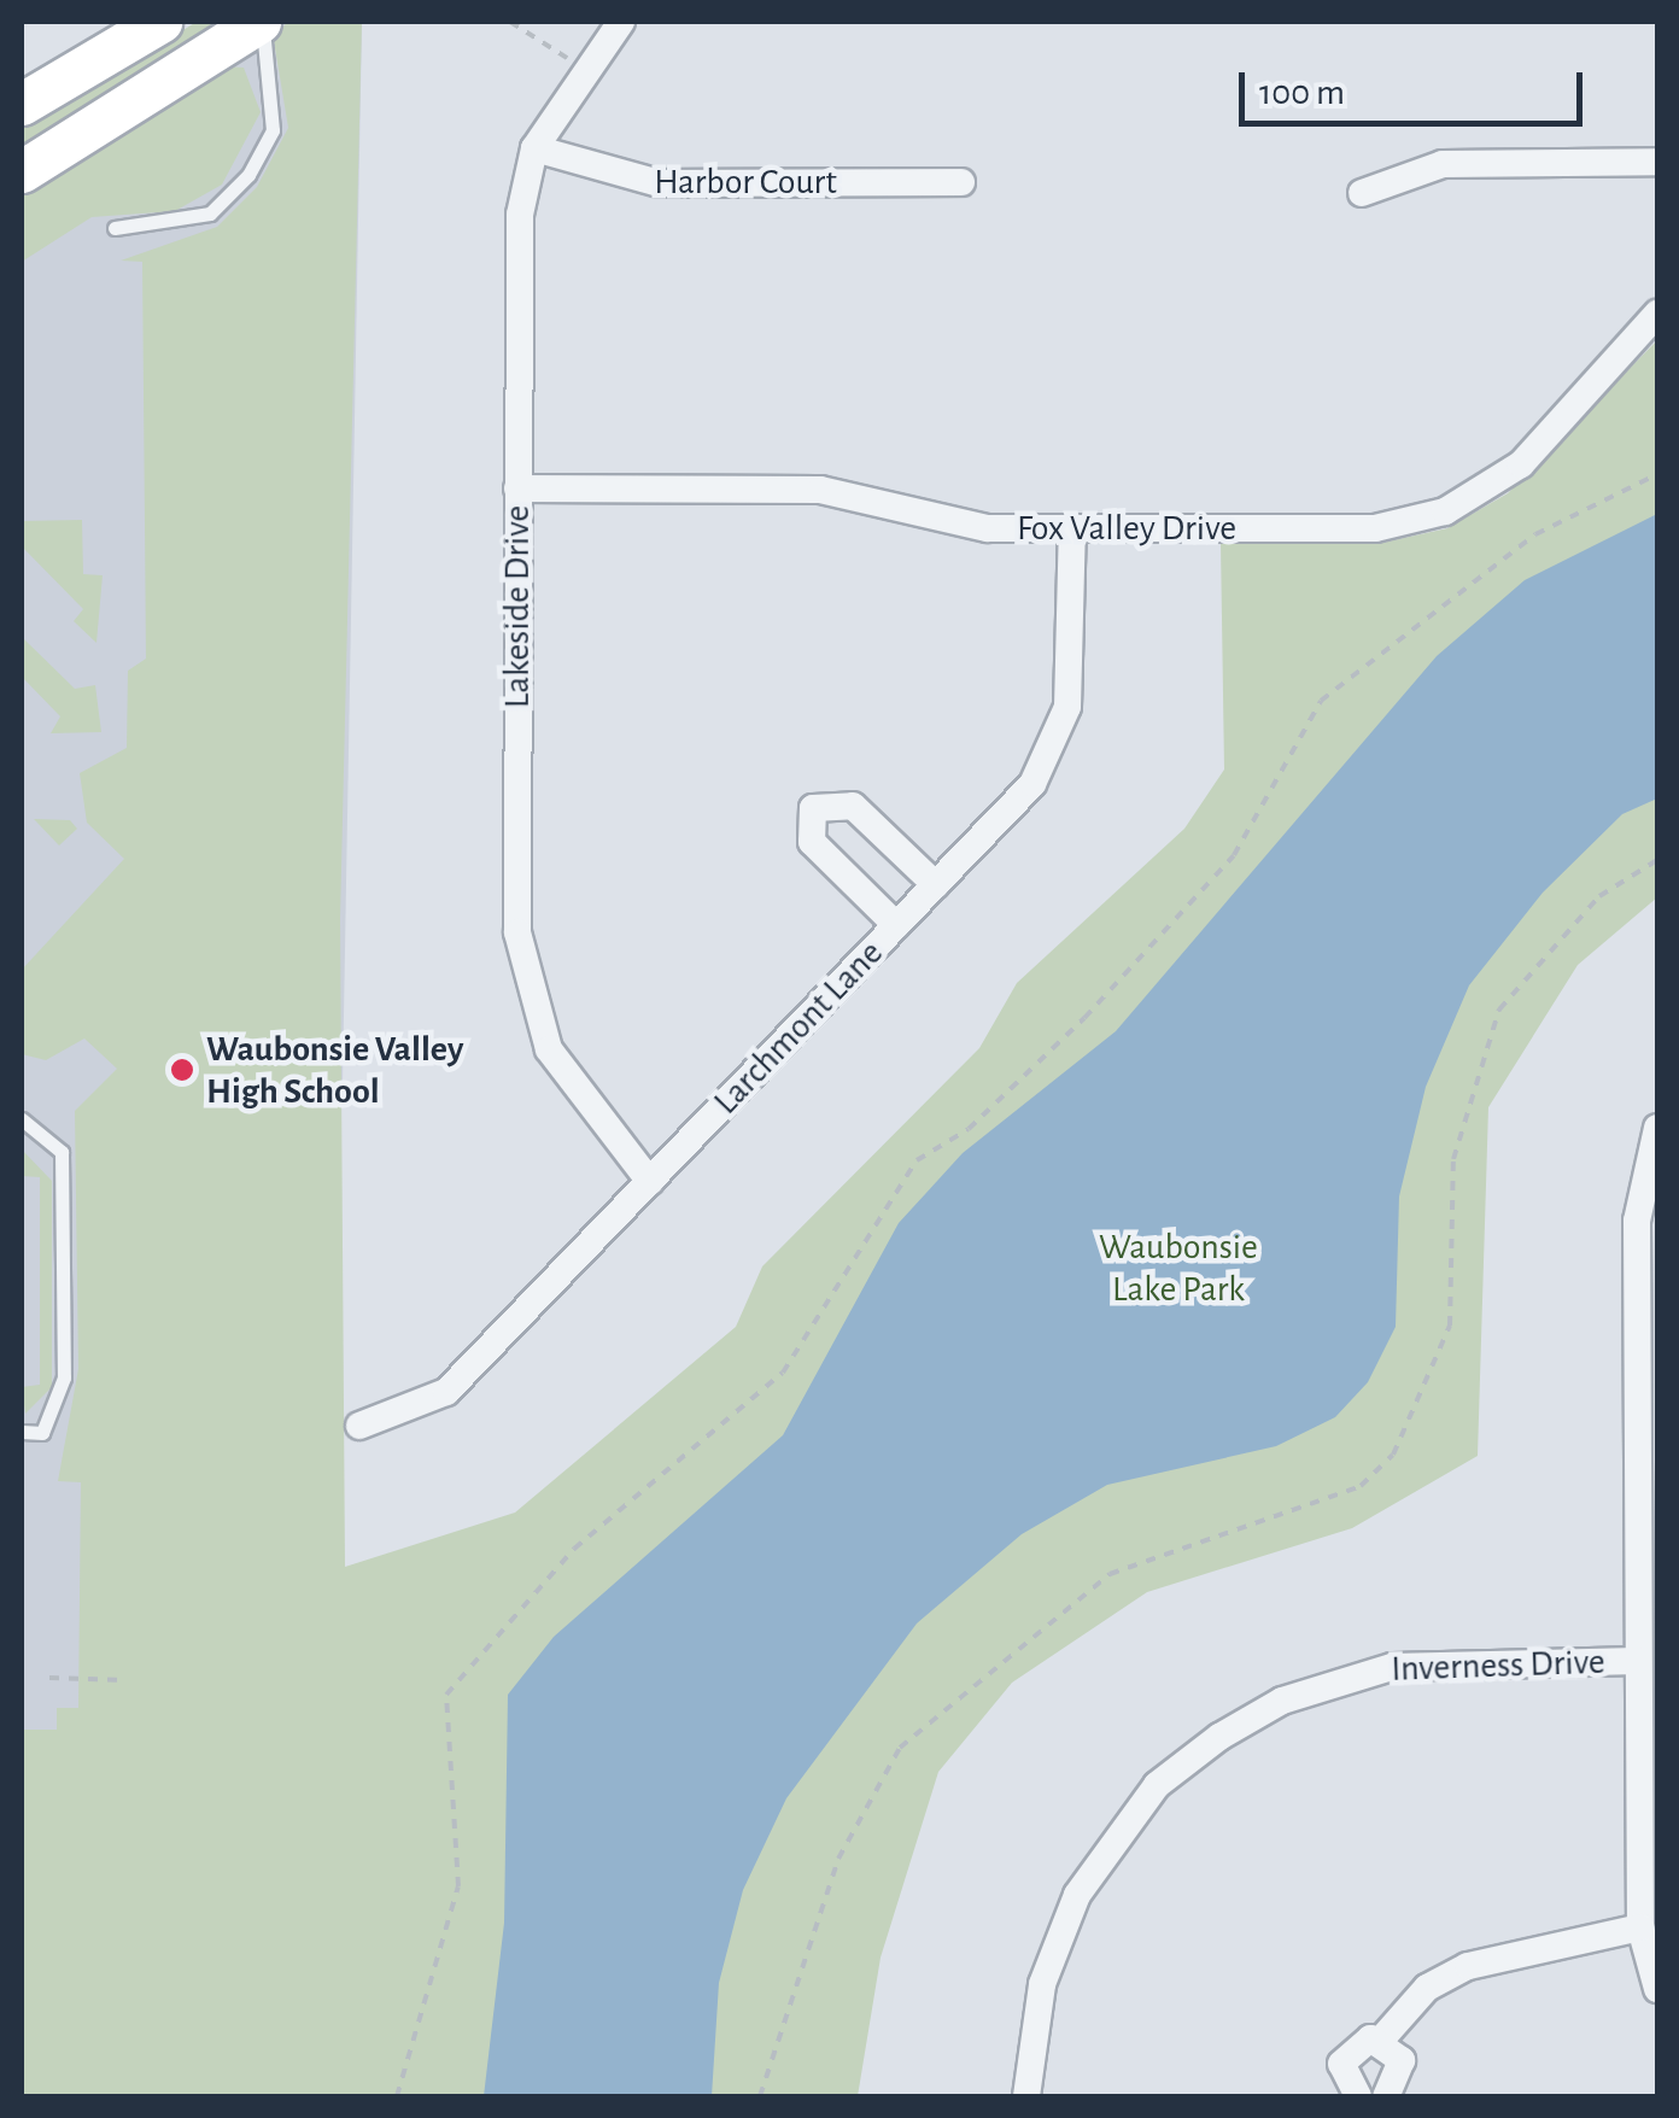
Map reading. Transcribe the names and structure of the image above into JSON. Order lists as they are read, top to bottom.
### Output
{
  "streets": {
    "street": [
      "Harbor Court",
      "Fox Valley Drive",
      "Lakeside Drive",
      "Larchmont Lane",
      "Inverness Drive"
    ]
  },
  "crossings": [
    ["Harbor Court", "Lakeside Drive"],
    ["Fox Valley Drive", "Lakeside Drive"],
    ["Fox Valley Drive", "Larchmont Lane"],
    ["Lakeside Drive", "Larchmont Lane"]
  ],
  "parks": ["Waubonsie Lake Park"],
  "places": ["Waubonsie Valley High School"],
  "scale_bar": "100 m"
}
